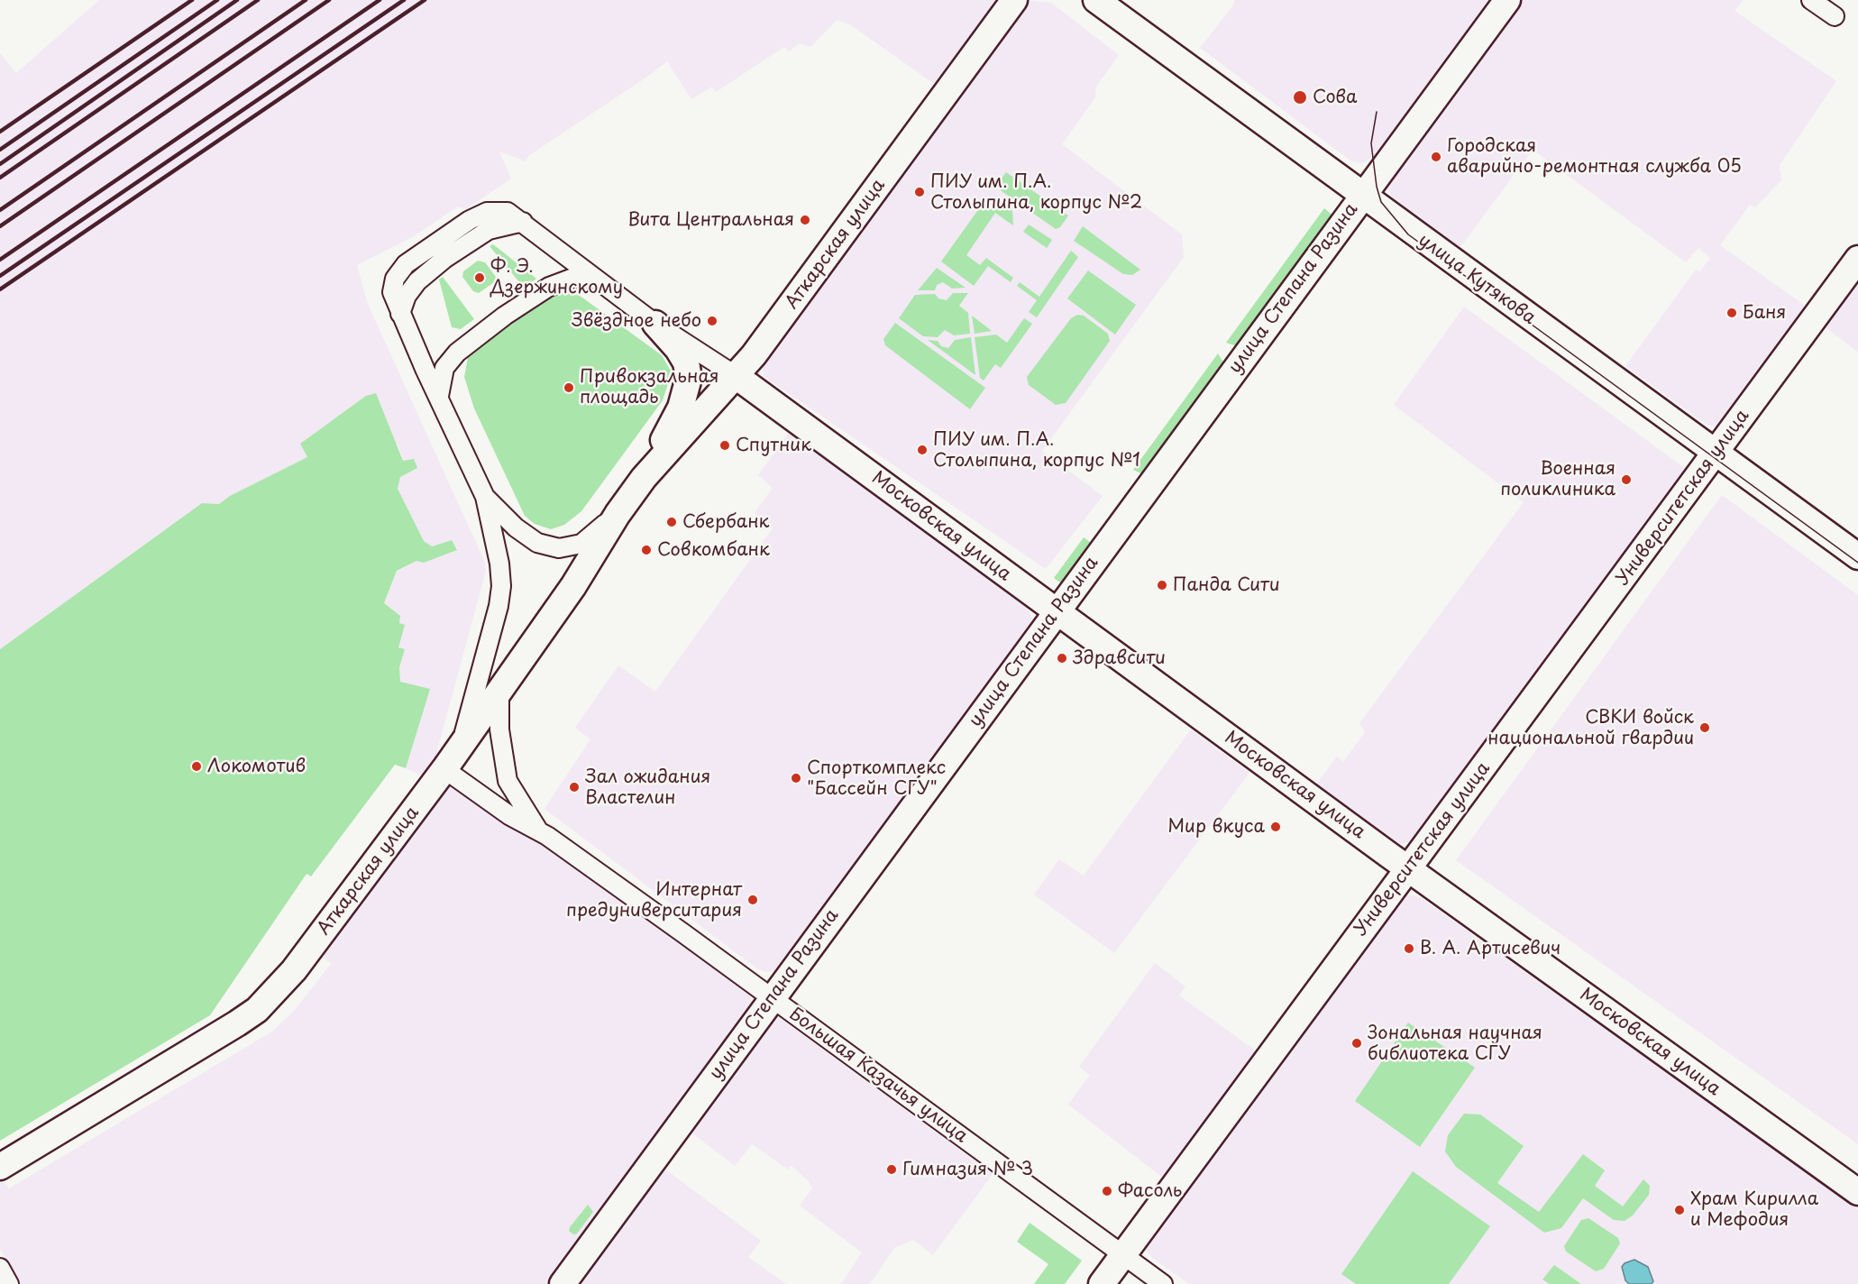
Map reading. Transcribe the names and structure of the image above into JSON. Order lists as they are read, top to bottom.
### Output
{
  "streets": {
    "street": [
      "Аткарская улица",
      "улица Кутякова",
      "улица Степана Разина",
      "Университетская улица",
      "Московская улица",
      "Большая Казачья улица"
    ]
  },
  "crossings": [
    ["Аткарская улица", "Московская улица"],
    ["Аткарская улица", "Большая Казачья улица"],
    ["улица Кутякова", "улица Степана Разина"],
    ["улица Кутякова", "Университетская улица"],
    ["улица Степана Разина", "Московская улица"],
    ["улица Степана Разина", "Большая Казачья улица"],
    ["Университетская улица", "Московская улица"],
    ["Университетская улица", "Большая Казачья улица"]
  ],
  "places": [
    "Сова",
    "Городская аварийно-ремонтная служба 05",
    "ПИУ им. П.А. Столыпина, корпус №2",
    "Вита Центральная",
    "Ф. Э. Дзержинскому",
    "Баня",
    "Звёздное небо",
    "Привокзальная площадь",
    "Спутник",
    "ПИУ им. П.А. Столыпина, корпус №1",
    "Военная поликлиника",
    "Сбербанк",
    "Совкомбанк",
    "Панда Сити",
    "Здравсити",
    "СВКИ войск национальной гвардии",
    "Локомотив",
    "Спорткомплекс \"Бассейн СГУ\"",
    "Зал ожидания Властелин",
    "Мир вкуса",
    "Интернат предуниверситария",
    "В. А. Артисевич",
    "Зональная научная библиотека СГУ",
    "Гимназия № 3",
    "Фасоль",
    "Храм Кирилла и Мефодия"
  ]
}
